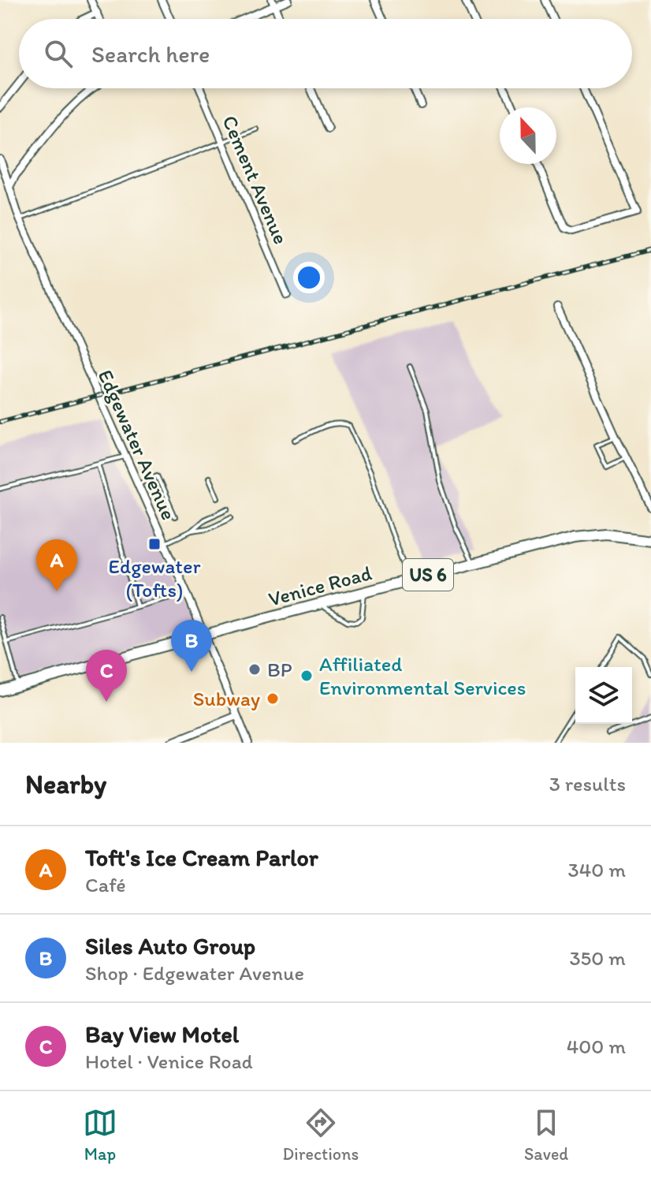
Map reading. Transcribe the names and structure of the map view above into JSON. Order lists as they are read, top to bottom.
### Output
{
  "streets": {
    "main road": ["US 6", "Venice Road"],
    "street": ["Cement Avenue", "Edgewater Avenue"]
  },
  "crossings": [
    ["Edgewater Avenue", "Venice Road"]
  ],
  "places": {
    "transit": ["Edgewater (Tofts)"],
    "other": ["BP", "Affiliated Environmental Services", "Subway"]
  },
  "north": "top",
  "page": {
    "search": "Search here",
    "pins": ["A", "B", "C"],
    "heading": ["Nearby", "3 results"],
    "list": [
      {
        "mark": "A",
        "name": "Toft's Ice Cream Parlor",
        "note": "Café",
        "value": "340 m"
      },
      {
        "mark": "B",
        "name": "Siles Auto Group",
        "note": "Shop · Edgewater Avenue",
        "value": "350 m"
      },
      {
        "mark": "C",
        "name": "Bay View Motel",
        "note": "Hotel · Venice Road",
        "value": "400 m"
      }
    ],
    "nav": ["Map", "Directions", "Saved"]
  }
}
